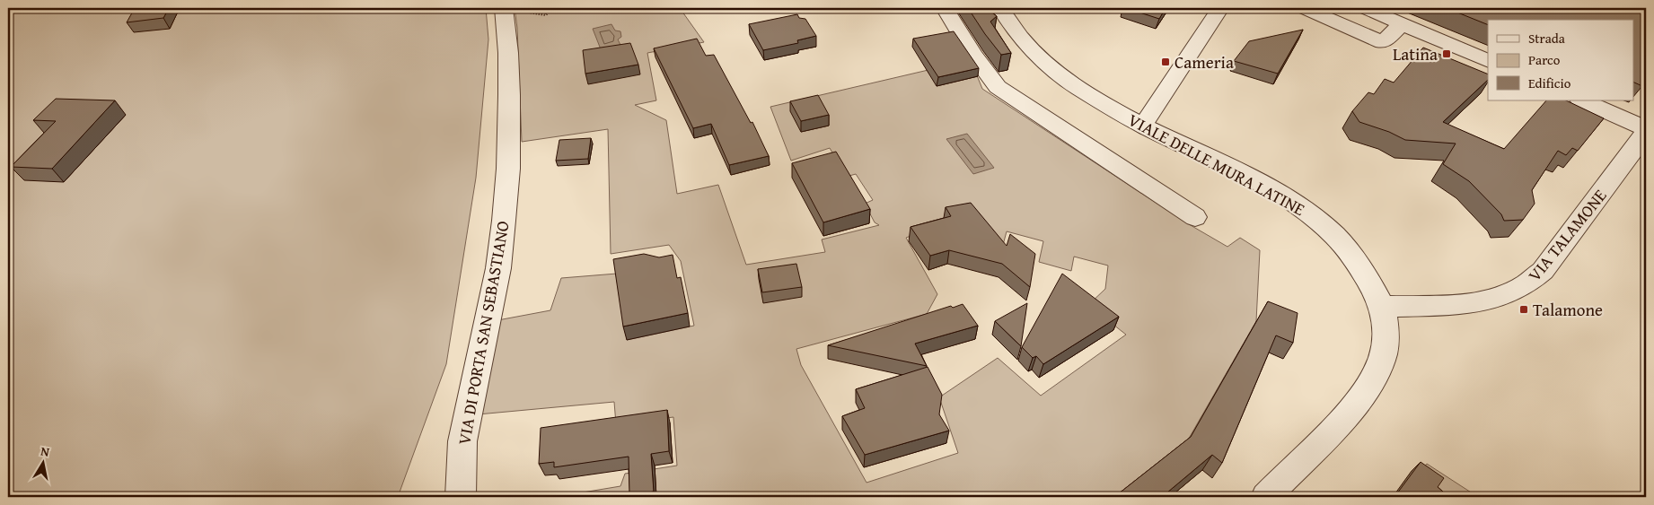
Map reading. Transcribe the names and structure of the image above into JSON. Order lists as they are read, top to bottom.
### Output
{
  "streets": {
    "street": ["VIALE DELLE MURA LATINE", "VIA TALAMONE", "VIA DI PORTA SAN SEBASTIANO"]
  },
  "crossings": [
    ["VIALE DELLE MURA LATINE", "VIA TALAMONE"]
  ],
  "places": {
    "transit": ["Latina", "Cameria", "Talamone"]
  },
  "legend": ["Strada", "Parco", "Edificio"],
  "north": "top"
}
